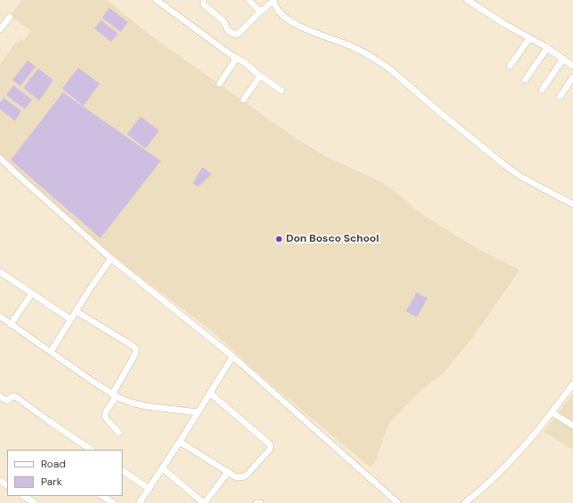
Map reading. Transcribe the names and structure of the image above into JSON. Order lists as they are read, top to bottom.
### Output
{
  "places": ["Don Bosco School"],
  "legend": ["Road", "Park"]
}
